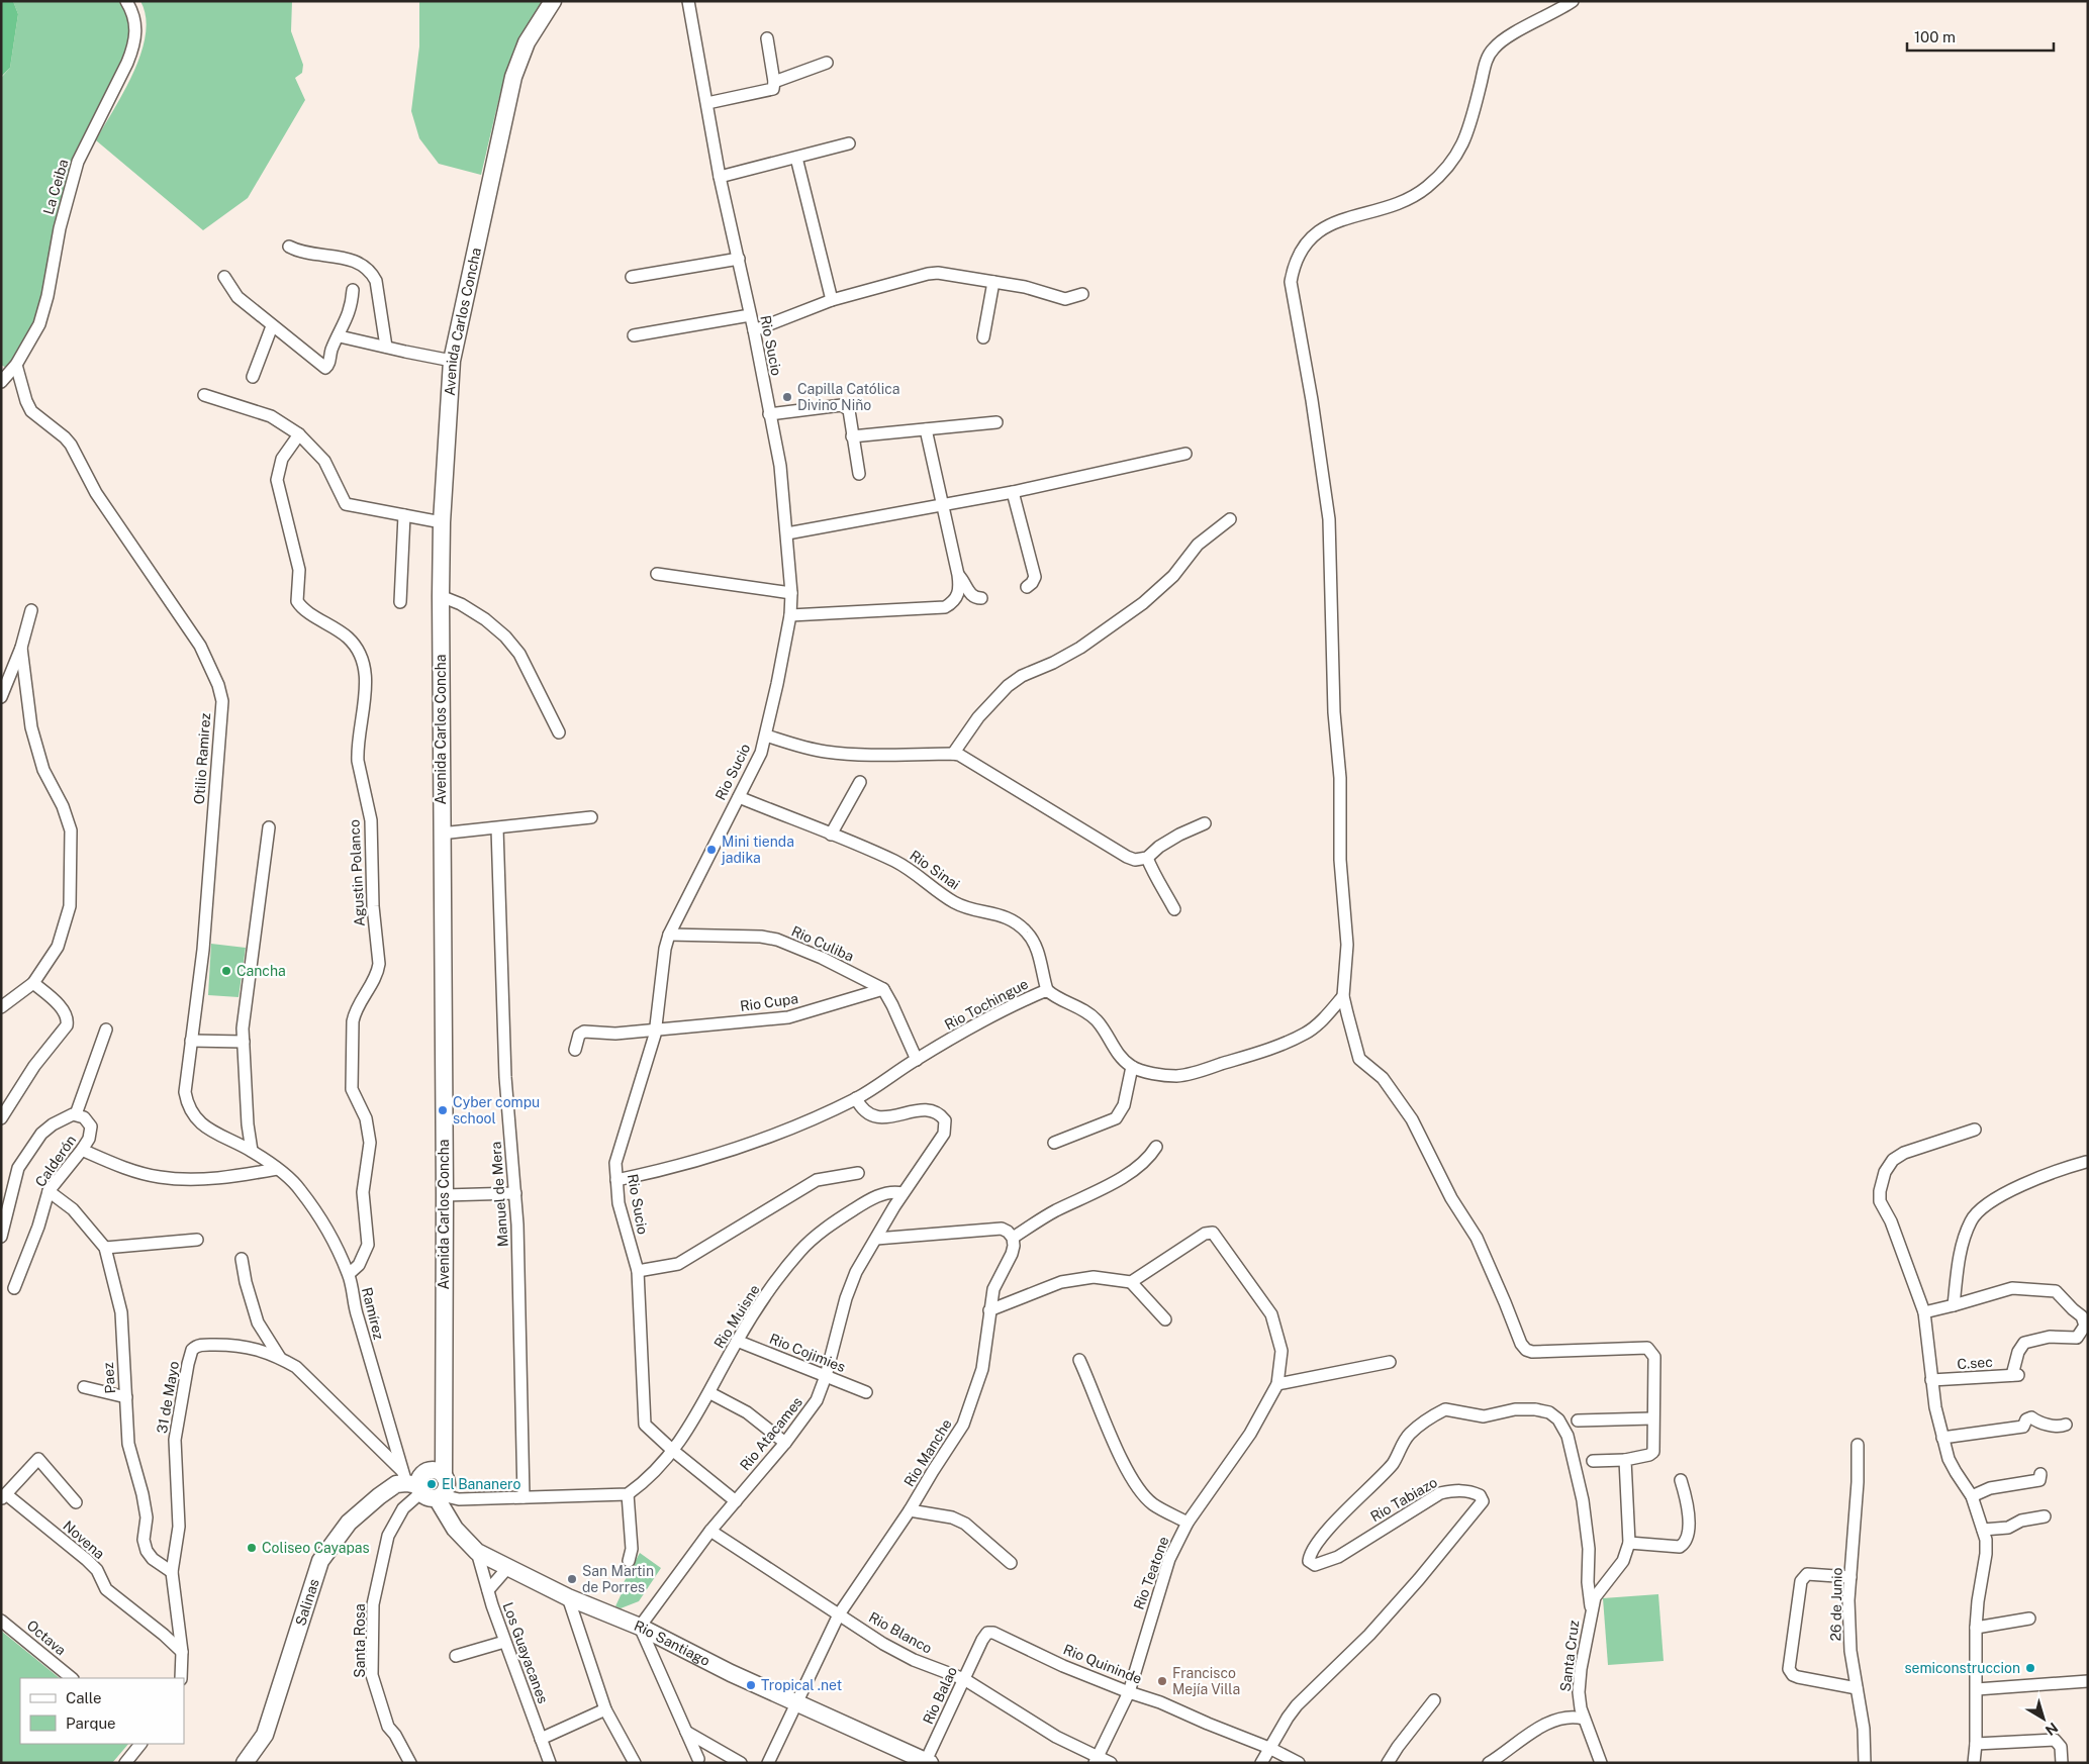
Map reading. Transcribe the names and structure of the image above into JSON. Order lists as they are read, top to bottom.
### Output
{
  "streets": {
    "street": [
      "La Ceiba",
      "Avenida Carlos Concha",
      "Rio Sucio",
      "Otilio Ramirez",
      "Rio Sinai",
      "Agustin Polanco",
      "Rio Culiba",
      "Rio Cupa",
      "Rio Tochingue",
      "Calderón",
      "Manuel de Mera",
      "Ramírez",
      "Rio Muisne",
      "Rio Cojimies",
      "C.sec",
      "Paez",
      "31 de Mayo",
      "Rio Atacames",
      "Rio Manche",
      "Rio Tabiazo",
      "Novena",
      "Rio Teatone",
      "Salinas",
      "26 de Junio",
      "Rio Blanco",
      "Octava",
      "Santa Rosa",
      "Rio Santiago",
      "Los Guayacanes",
      "Santa Cruz",
      "Rio Quininde",
      "Rio Balao"
    ]
  },
  "crossings": [
    ["La Ceiba", "Otilio Ramirez"],
    ["Avenida Carlos Concha", "Ramírez"],
    ["Avenida Carlos Concha", "31 de Mayo"],
    ["Avenida Carlos Concha", "Salinas"],
    ["Avenida Carlos Concha", "Santa Rosa"],
    ["Avenida Carlos Concha", "Rio Santiago"],
    ["Rio Sucio", "Rio Sinai"],
    ["Rio Sucio", "Rio Culiba"],
    ["Rio Sucio", "Rio Cupa"],
    ["Rio Sucio", "Rio Tochingue"],
    ["Rio Sucio", "Rio Muisne"],
    ["Rio Sucio", "Rio Atacames"],
    ["Otilio Ramirez", "Ramírez"],
    ["Rio Sinai", "Rio Tochingue"],
    ["Agustin Polanco", "Ramírez"],
    ["Rio Culiba", "Rio Cupa"],
    ["Rio Tochingue", "Rio Atacames"],
    ["Calderón", "Paez"],
    ["Ramírez", "31 de Mayo"],
    ["Ramírez", "Salinas"],
    ["Ramírez", "Santa Rosa"],
    ["Ramírez", "Rio Santiago"],
    ["Rio Muisne", "Rio Cojimies"],
    ["Rio Muisne", "Rio Atacames"],
    ["Rio Cojimies", "Rio Atacames"],
    ["Paez", "31 de Mayo"],
    ["31 de Mayo", "Novena"],
    ["31 de Mayo", "Salinas"],
    ["31 de Mayo", "Santa Rosa"],
    ["31 de Mayo", "Rio Santiago"],
    ["Rio Atacames", "Rio Blanco"],
    ["Rio Atacames", "Rio Santiago"],
    ["Rio Manche", "Rio Blanco"],
    ["Rio Manche", "Rio Santiago"],
    ["Rio Tabiazo", "Santa Cruz"],
    ["Rio Tabiazo", "Rio Quininde"],
    ["Rio Teatone", "Rio Blanco"],
    ["Rio Teatone", "Rio Quininde"],
    ["Salinas", "Santa Rosa"],
    ["Salinas", "Rio Santiago"],
    ["Rio Blanco", "Rio Balao"],
    ["Santa Rosa", "Rio Santiago"],
    ["Rio Santiago", "Los Guayacanes"],
    ["Rio Santiago", "Rio Balao"],
    ["Rio Quininde", "Rio Balao"]
  ],
  "places": [
    "Capilla Católica Divino Niño",
    "Mini tienda jadika",
    "Cancha",
    "Cyber compu school",
    "El Bananero",
    "Coliseo Cayapas",
    "San Martin de Porres",
    "semiconstruccion",
    "Francisco Mejía Villa",
    "Tropical .net"
  ],
  "legend": ["Calle", "Parque"],
  "scale_bar": "100 m",
  "north": "bottom right"
}
